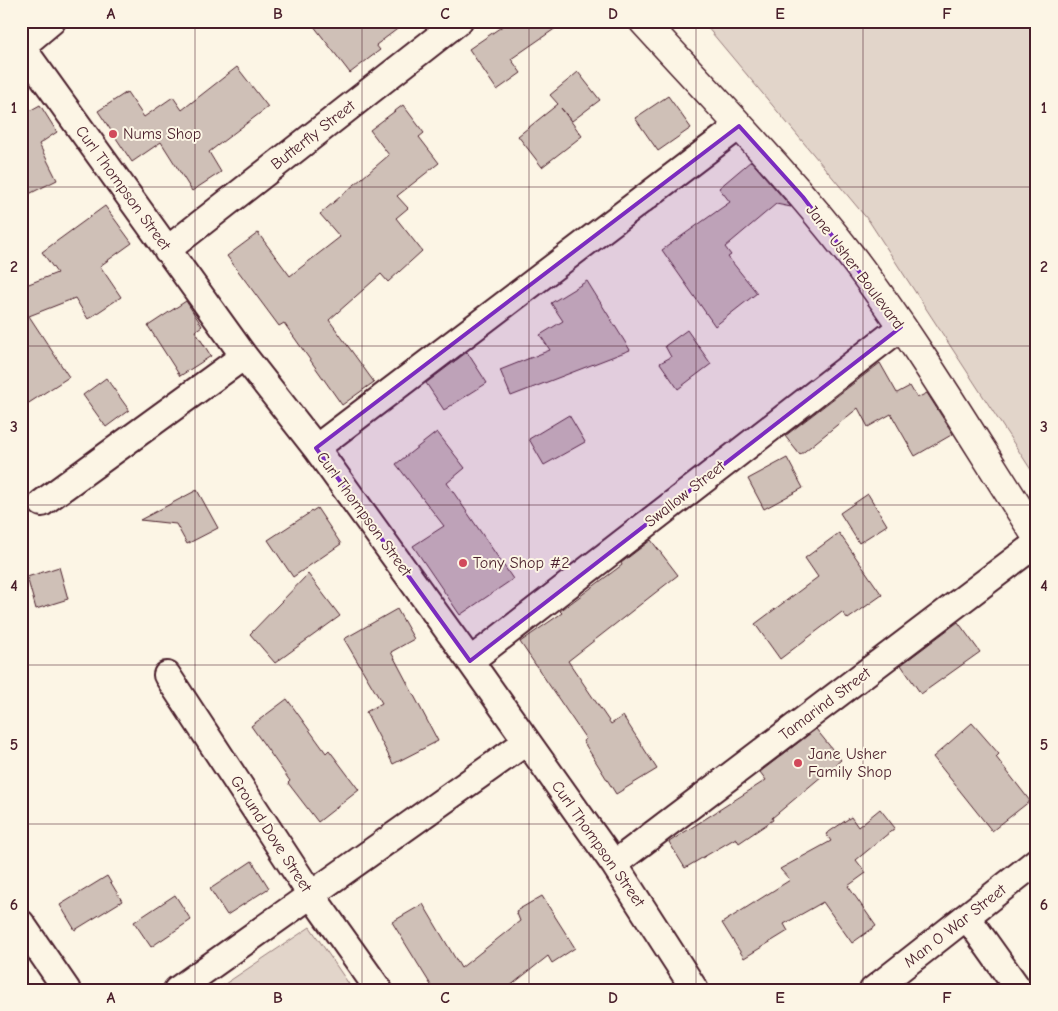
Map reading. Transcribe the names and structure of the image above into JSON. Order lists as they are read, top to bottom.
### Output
{
  "streets": {
    "street": [
      "Butterfly Street",
      "Curl Thompson Street",
      "Jane Usher Boulevard",
      "Swallow Street",
      "Tamarind Street",
      "Ground Dove Street",
      "Man O War Street"
    ]
  },
  "crossings": [
    ["Butterfly Street", "Curl Thompson Street"],
    ["Curl Thompson Street", "Swallow Street"],
    ["Curl Thompson Street", "Tamarind Street"],
    ["Jane Usher Boulevard", "Swallow Street"]
  ],
  "places": ["Nums Shop", "Tony Shop #2", "Jane Usher Family Shop"],
  "grid": {
    "columns": [
      "A",
      "B",
      "C",
      "D",
      "E",
      "F"
    ],
    "rows": [
      "1",
      "2",
      "3",
      "4",
      "5",
      "6"
    ]
  }
}
